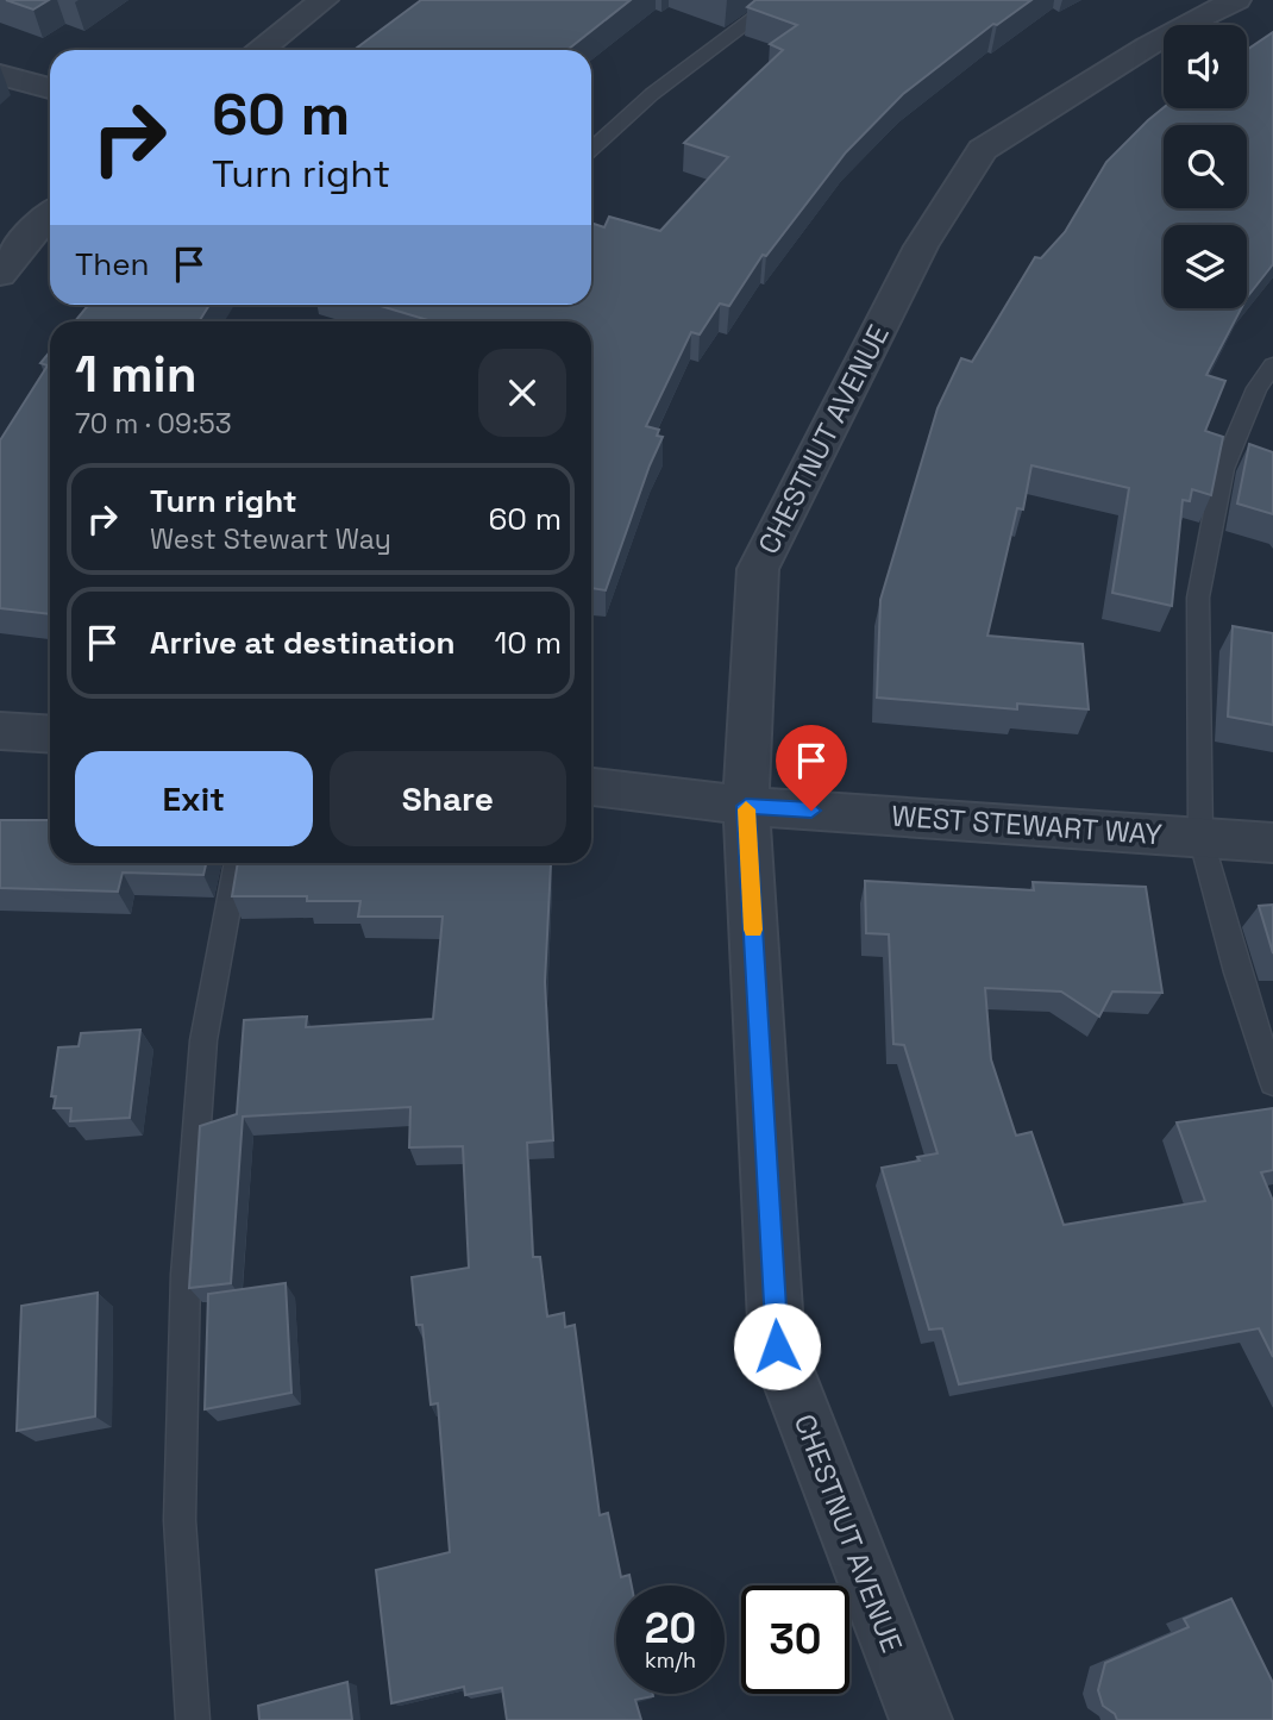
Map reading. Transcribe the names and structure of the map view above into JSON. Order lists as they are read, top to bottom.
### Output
{
  "streets": {
    "street": ["CHESTNUT AVENUE", "WEST STEWART WAY"]
  },
  "crossings": [
    ["CHESTNUT AVENUE", "WEST STEWART WAY"]
  ],
  "page": {
    "turn": ["60 m", "Turn right"],
    "then": "Then",
    "heading": ["1 min", "70 m · 09:53"],
    "list": [
      {
        "name": "Turn right",
        "note": "West Stewart Way",
        "value": "60 m"
      },
      {
        "name": "Arrive at destination",
        "value": "10 m"
      }
    ],
    "buttons": ["Exit", "Share"],
    "speed": "20 km/h",
    "limit": "30"
  }
}
